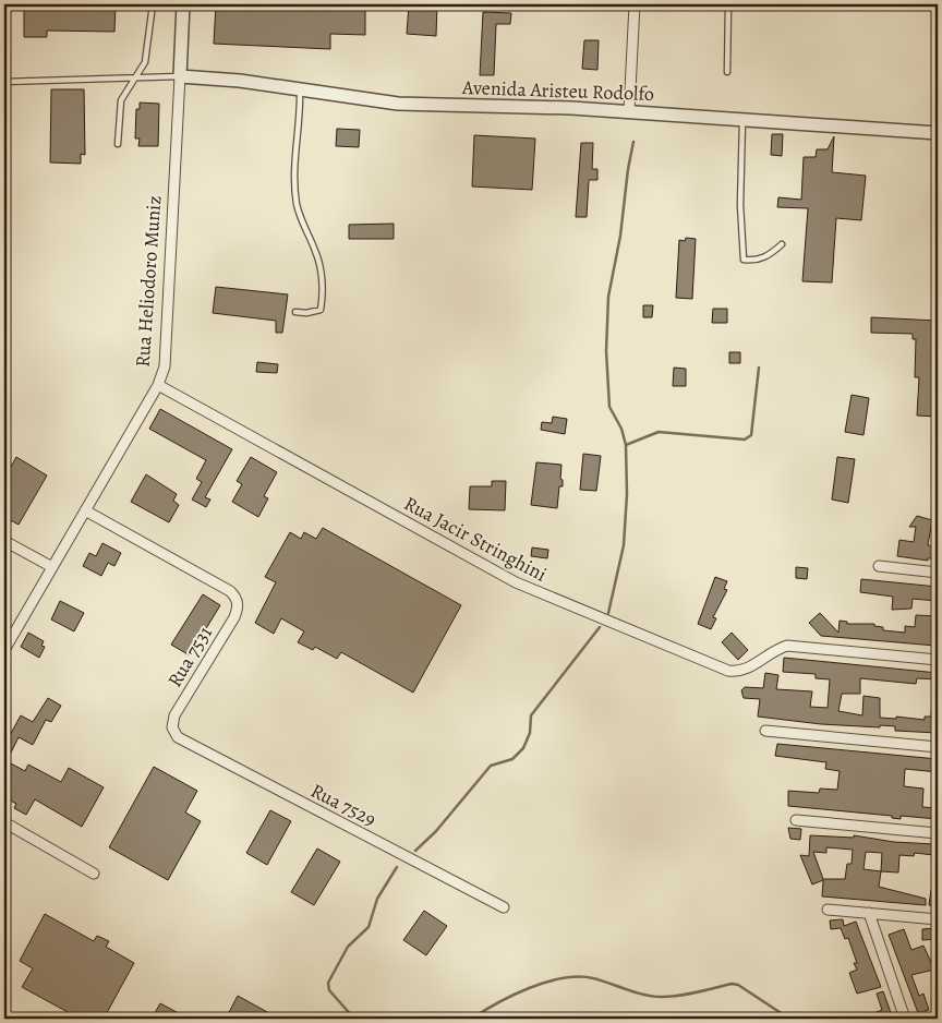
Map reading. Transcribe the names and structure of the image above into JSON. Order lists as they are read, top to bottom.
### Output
{
  "streets": {
    "street": [
      "Avenida Aristeu Rodolfo",
      "Rua Heliodoro Muniz",
      "Rua Jacir Stringhini",
      "Rua 7531",
      "Rua 7529"
    ]
  },
  "crossings": [
    ["Avenida Aristeu Rodolfo", "Rua Heliodoro Muniz"],
    ["Rua Heliodoro Muniz", "Rua Jacir Stringhini"],
    ["Rua Heliodoro Muniz", "Rua 7531"],
    ["Rua 7531", "Rua 7529"]
  ]
}
